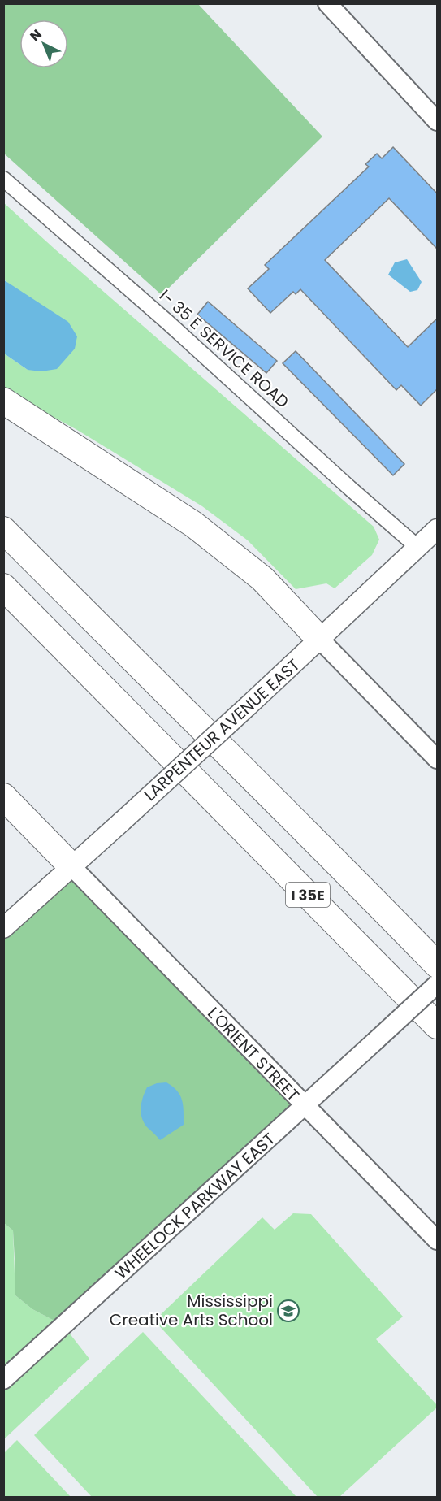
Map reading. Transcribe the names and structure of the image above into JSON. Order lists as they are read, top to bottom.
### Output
{
  "streets": {
    "highway": ["I 35E"],
    "main road": ["LARPENTEUR AVENUE EAST"],
    "street": ["I- 35 E SERVICE ROAD", "L'ORIENT STREET", "WHEELOCK PARKWAY EAST"]
  },
  "crossings": [
    ["I- 35 E SERVICE ROAD", "LARPENTEUR AVENUE EAST"],
    ["LARPENTEUR AVENUE EAST", "L'ORIENT STREET"],
    ["L'ORIENT STREET", "WHEELOCK PARKWAY EAST"]
  ],
  "places": {
    "school or university": ["Mississippi Creative Arts School"]
  },
  "north": "top left"
}
